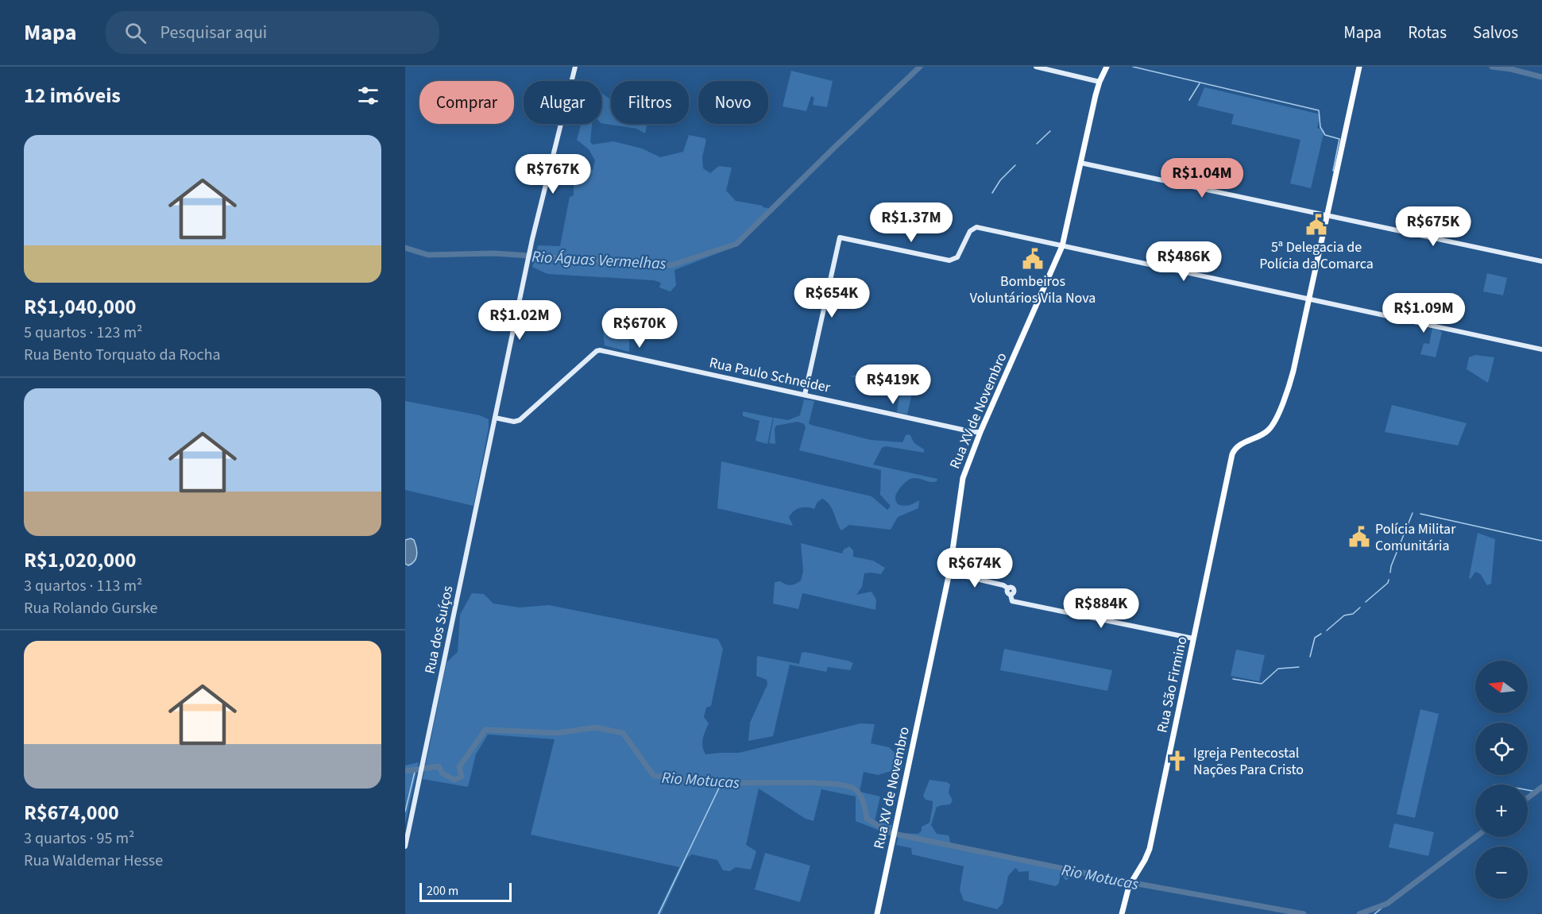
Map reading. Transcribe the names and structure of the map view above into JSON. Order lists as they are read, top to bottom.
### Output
{
  "streets": {
    "main road": ["Rua XV de Novembro", "Rua São Firmino"],
    "street": ["Rua Paulo Schneider", "Rua dos Suíços"]
  },
  "crossings": [
    ["Rua Paulo Schneider", "Rua XV de Novembro"],
    ["Rua Paulo Schneider", "Rua dos Suíços"]
  ],
  "water": ["Rio Águas Vermelhas", "Rio Motucas"],
  "places": {
    "public building": ["5ª Delegacia de Polícia da Comarca", "Bombeiros Voluntários Vila Nova", "Polícia Militar Comunitária"],
    "church": ["Igreja Pentecostal Nações Para Cristo"]
  },
  "scale_bar": "200 m",
  "north": "left",
  "page": {
    "header": "Mapa",
    "search": "Pesquisar aqui",
    "nav": ["Mapa", "Rotas", "Salvos"],
    "heading": "12 imóveis",
    "chip": [
      "Comprar",
      "Alugar",
      "Filtros",
      "Novo"
    ],
    "list": [
      {
        "name": "R$1,040,000",
        "note": "5 quartos · 123 m² · Rua Bento Torquato da Rocha"
      },
      {
        "name": "R$1,020,000",
        "note": "3 quartos · 113 m² · Rua Rolando Gurske"
      },
      {
        "name": "R$674,000",
        "note": "3 quartos · 95 m² · Rua Waldemar Hesse"
      }
    ],
    "price": [
      "R$767K",
      "R$1.04M",
      "R$1.37M",
      "R$675K",
      "R$486K",
      "R$654K",
      "R$1.09M",
      "R$1.02M",
      "R$670K",
      "R$419K",
      "R$674K",
      "R$884K"
    ],
    "map_buttons": ["+", "−"],
    "scale": "200 m"
  }
}
